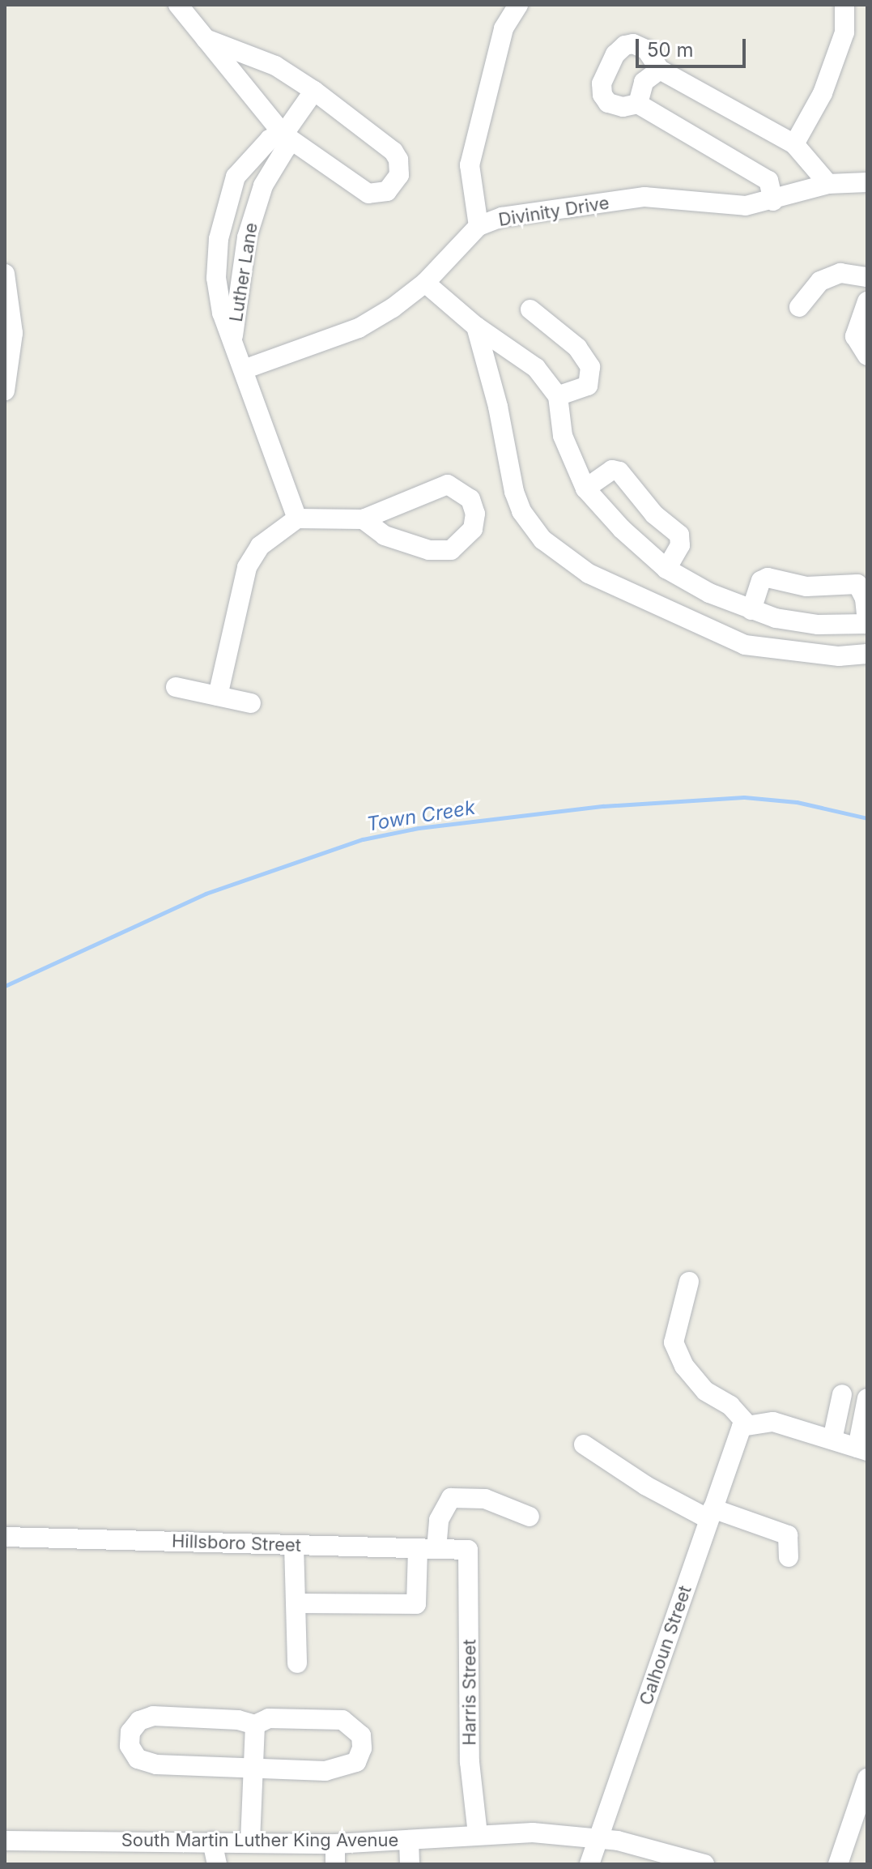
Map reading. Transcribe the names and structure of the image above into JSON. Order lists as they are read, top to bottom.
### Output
{
  "streets": {
    "street": [
      "Divinity Drive",
      "Luther Lane",
      "Hillsboro Street",
      "Calhoun Street",
      "Harris Street",
      "South Martin Luther King Avenue"
    ]
  },
  "crossings": [
    ["Divinity Drive", "Luther Lane"],
    ["Hillsboro Street", "Harris Street"],
    ["Calhoun Street", "South Martin Luther King Avenue"],
    ["Harris Street", "South Martin Luther King Avenue"]
  ],
  "water": ["Town Creek"],
  "scale_bar": "50 m"
}
